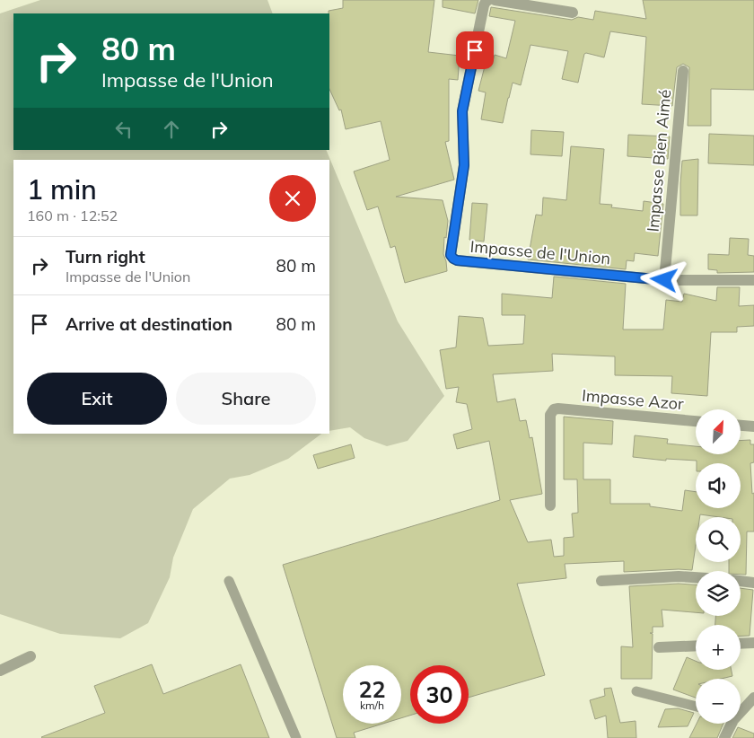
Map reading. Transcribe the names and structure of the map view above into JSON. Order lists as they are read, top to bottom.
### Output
{
  "streets": {
    "street": ["Impasse Bien Aimé", "Impasse de l'Union", "Impasse Azor"]
  },
  "crossings": [
    ["Impasse Bien Aimé", "Impasse de l'Union"]
  ],
  "north": "top right",
  "page": {
    "turn": ["80 m", "Impasse de l'Union"],
    "heading": ["1 min", "160 m · 12:52"],
    "list": [
      {
        "name": "Turn right",
        "note": "Impasse de l'Union",
        "value": "80 m"
      },
      {
        "name": "Arrive at destination",
        "value": "80 m"
      }
    ],
    "buttons": ["Exit", "Share"],
    "map_buttons": ["+", "−"],
    "speed": "22 km/h",
    "limit": "30"
  }
}
